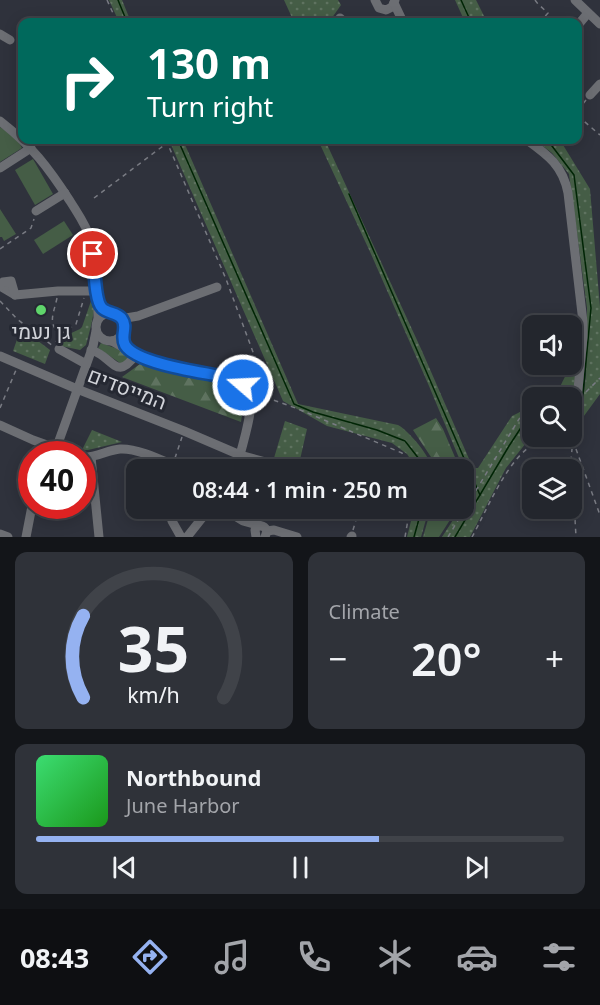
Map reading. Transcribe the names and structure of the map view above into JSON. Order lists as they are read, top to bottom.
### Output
{
  "streets": {
    "street": ["המייסדים"]
  },
  "places": ["גן נעמי"],
  "page": {
    "turn": ["130 m", "Turn right"],
    "limit": "40",
    "trip": "08:44 · 1 min · 250 m",
    "tile": "Climate",
    "heat": ["−", "20°", "+"],
    "song": ["Northbound", "June Harbor"],
    "tabs": "08:43",
    "gauge": ["35", "km/h"]
  }
}
